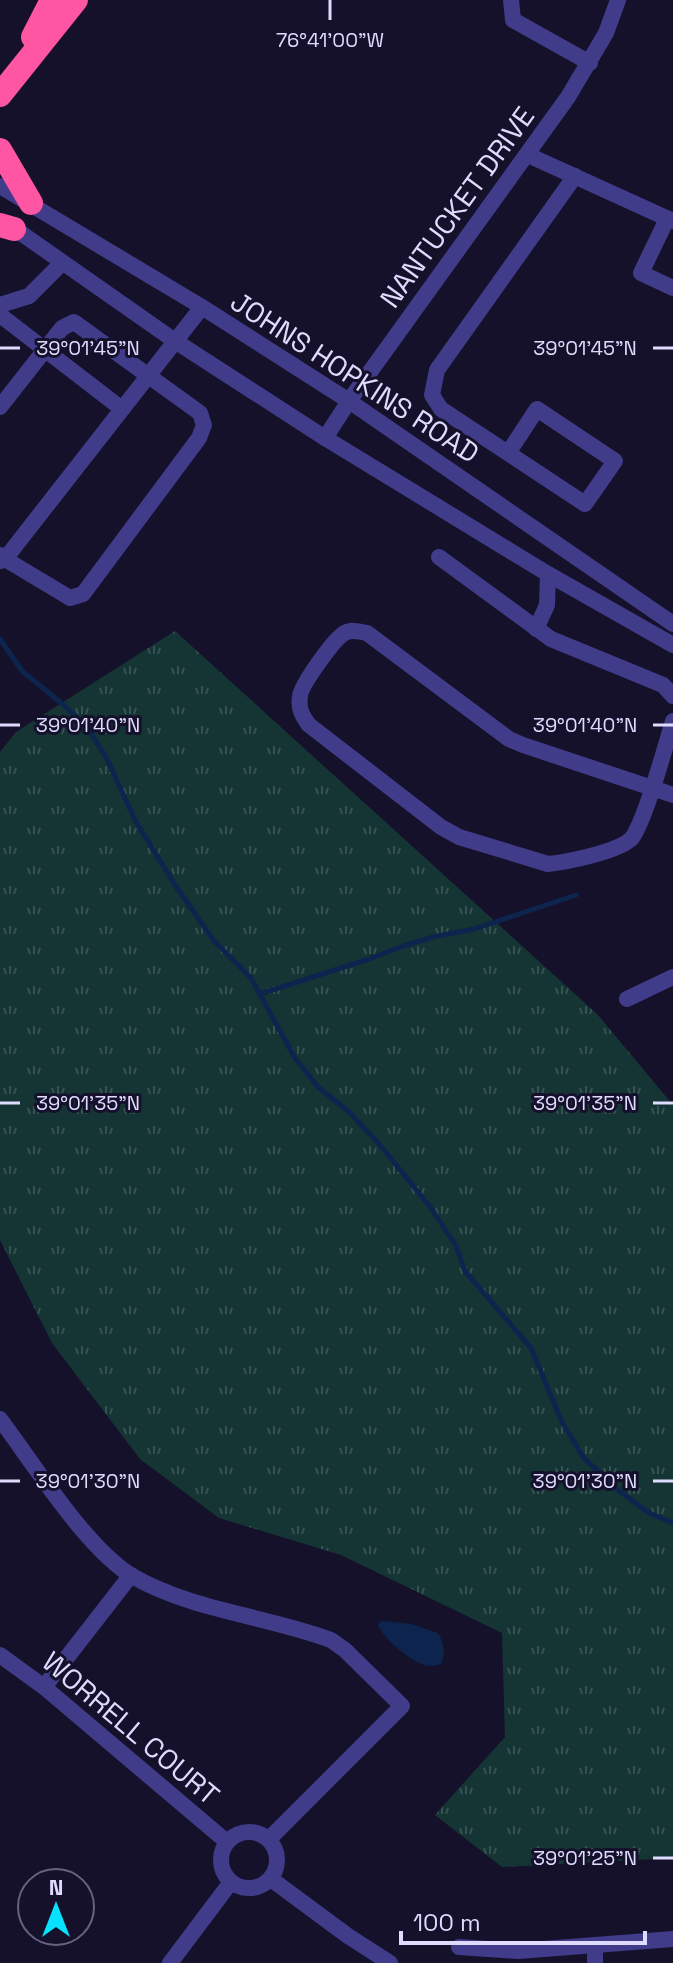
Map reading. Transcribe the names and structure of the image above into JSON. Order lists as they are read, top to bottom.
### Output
{
  "streets": {
    "street": ["NANTUCKET DRIVE", "JOHNS HOPKINS ROAD", "WORRELL COURT"]
  },
  "crossings": [
    ["NANTUCKET DRIVE", "JOHNS HOPKINS ROAD"]
  ],
  "scale_bar": "100 m",
  "north": "top",
  "coordinates": [
    "76°41'00\"W",
    "39°01'45\"N",
    "39°01'40\"N",
    "39°01'35\"N",
    "39°01'30\"N",
    "39°01'25\"N"
  ]
}
